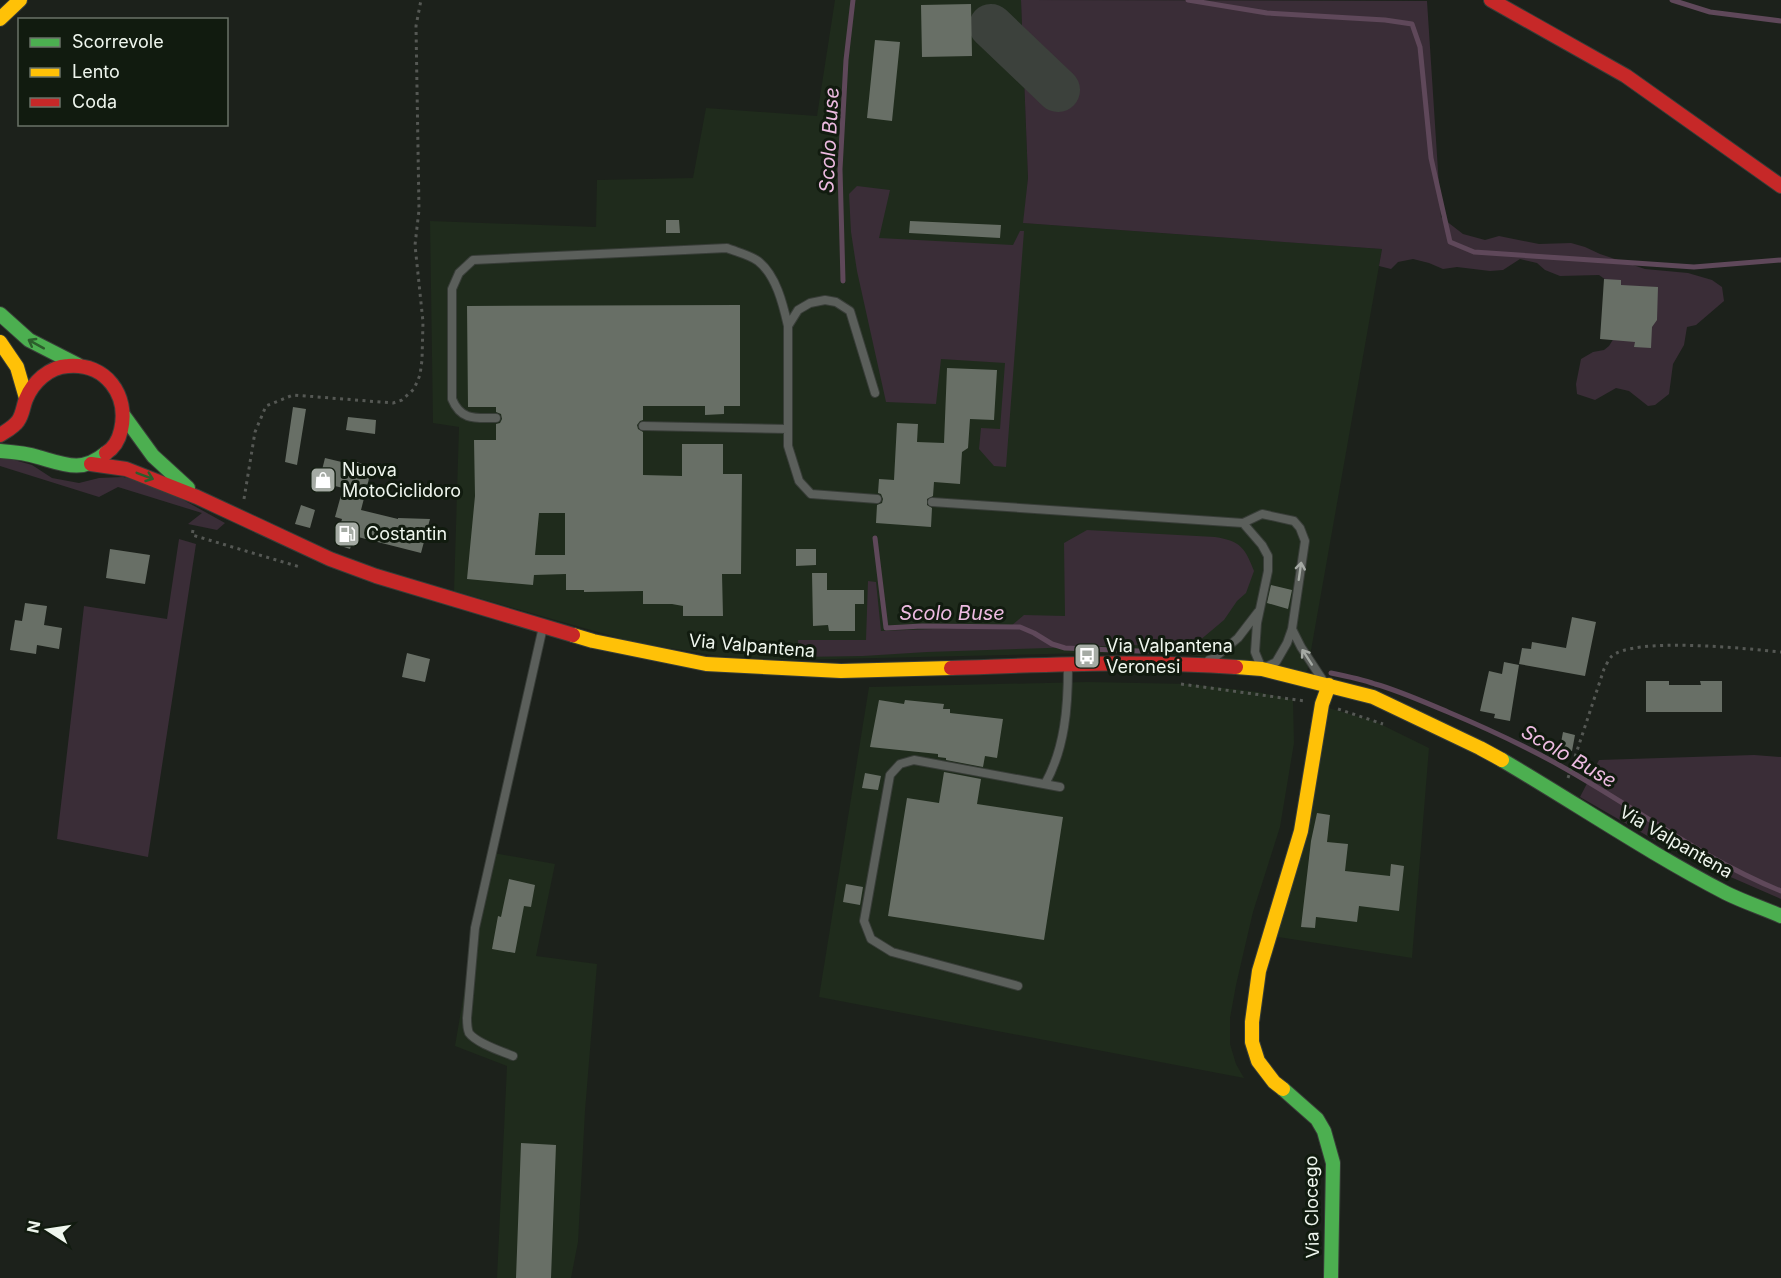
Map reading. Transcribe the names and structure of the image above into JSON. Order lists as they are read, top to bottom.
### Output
{
  "streets": {
    "main road": ["Via Valpantena", "Via Clocego"]
  },
  "water": ["Scolo Buse"],
  "places": {
    "shop": ["Nuova MotoCiclidoro"],
    "fuel station": ["Costantin"],
    "bus stop": ["Via Valpantena Veronesi"]
  },
  "legend": ["Scorrevole", "Lento", "Coda"],
  "north": "left"
}
